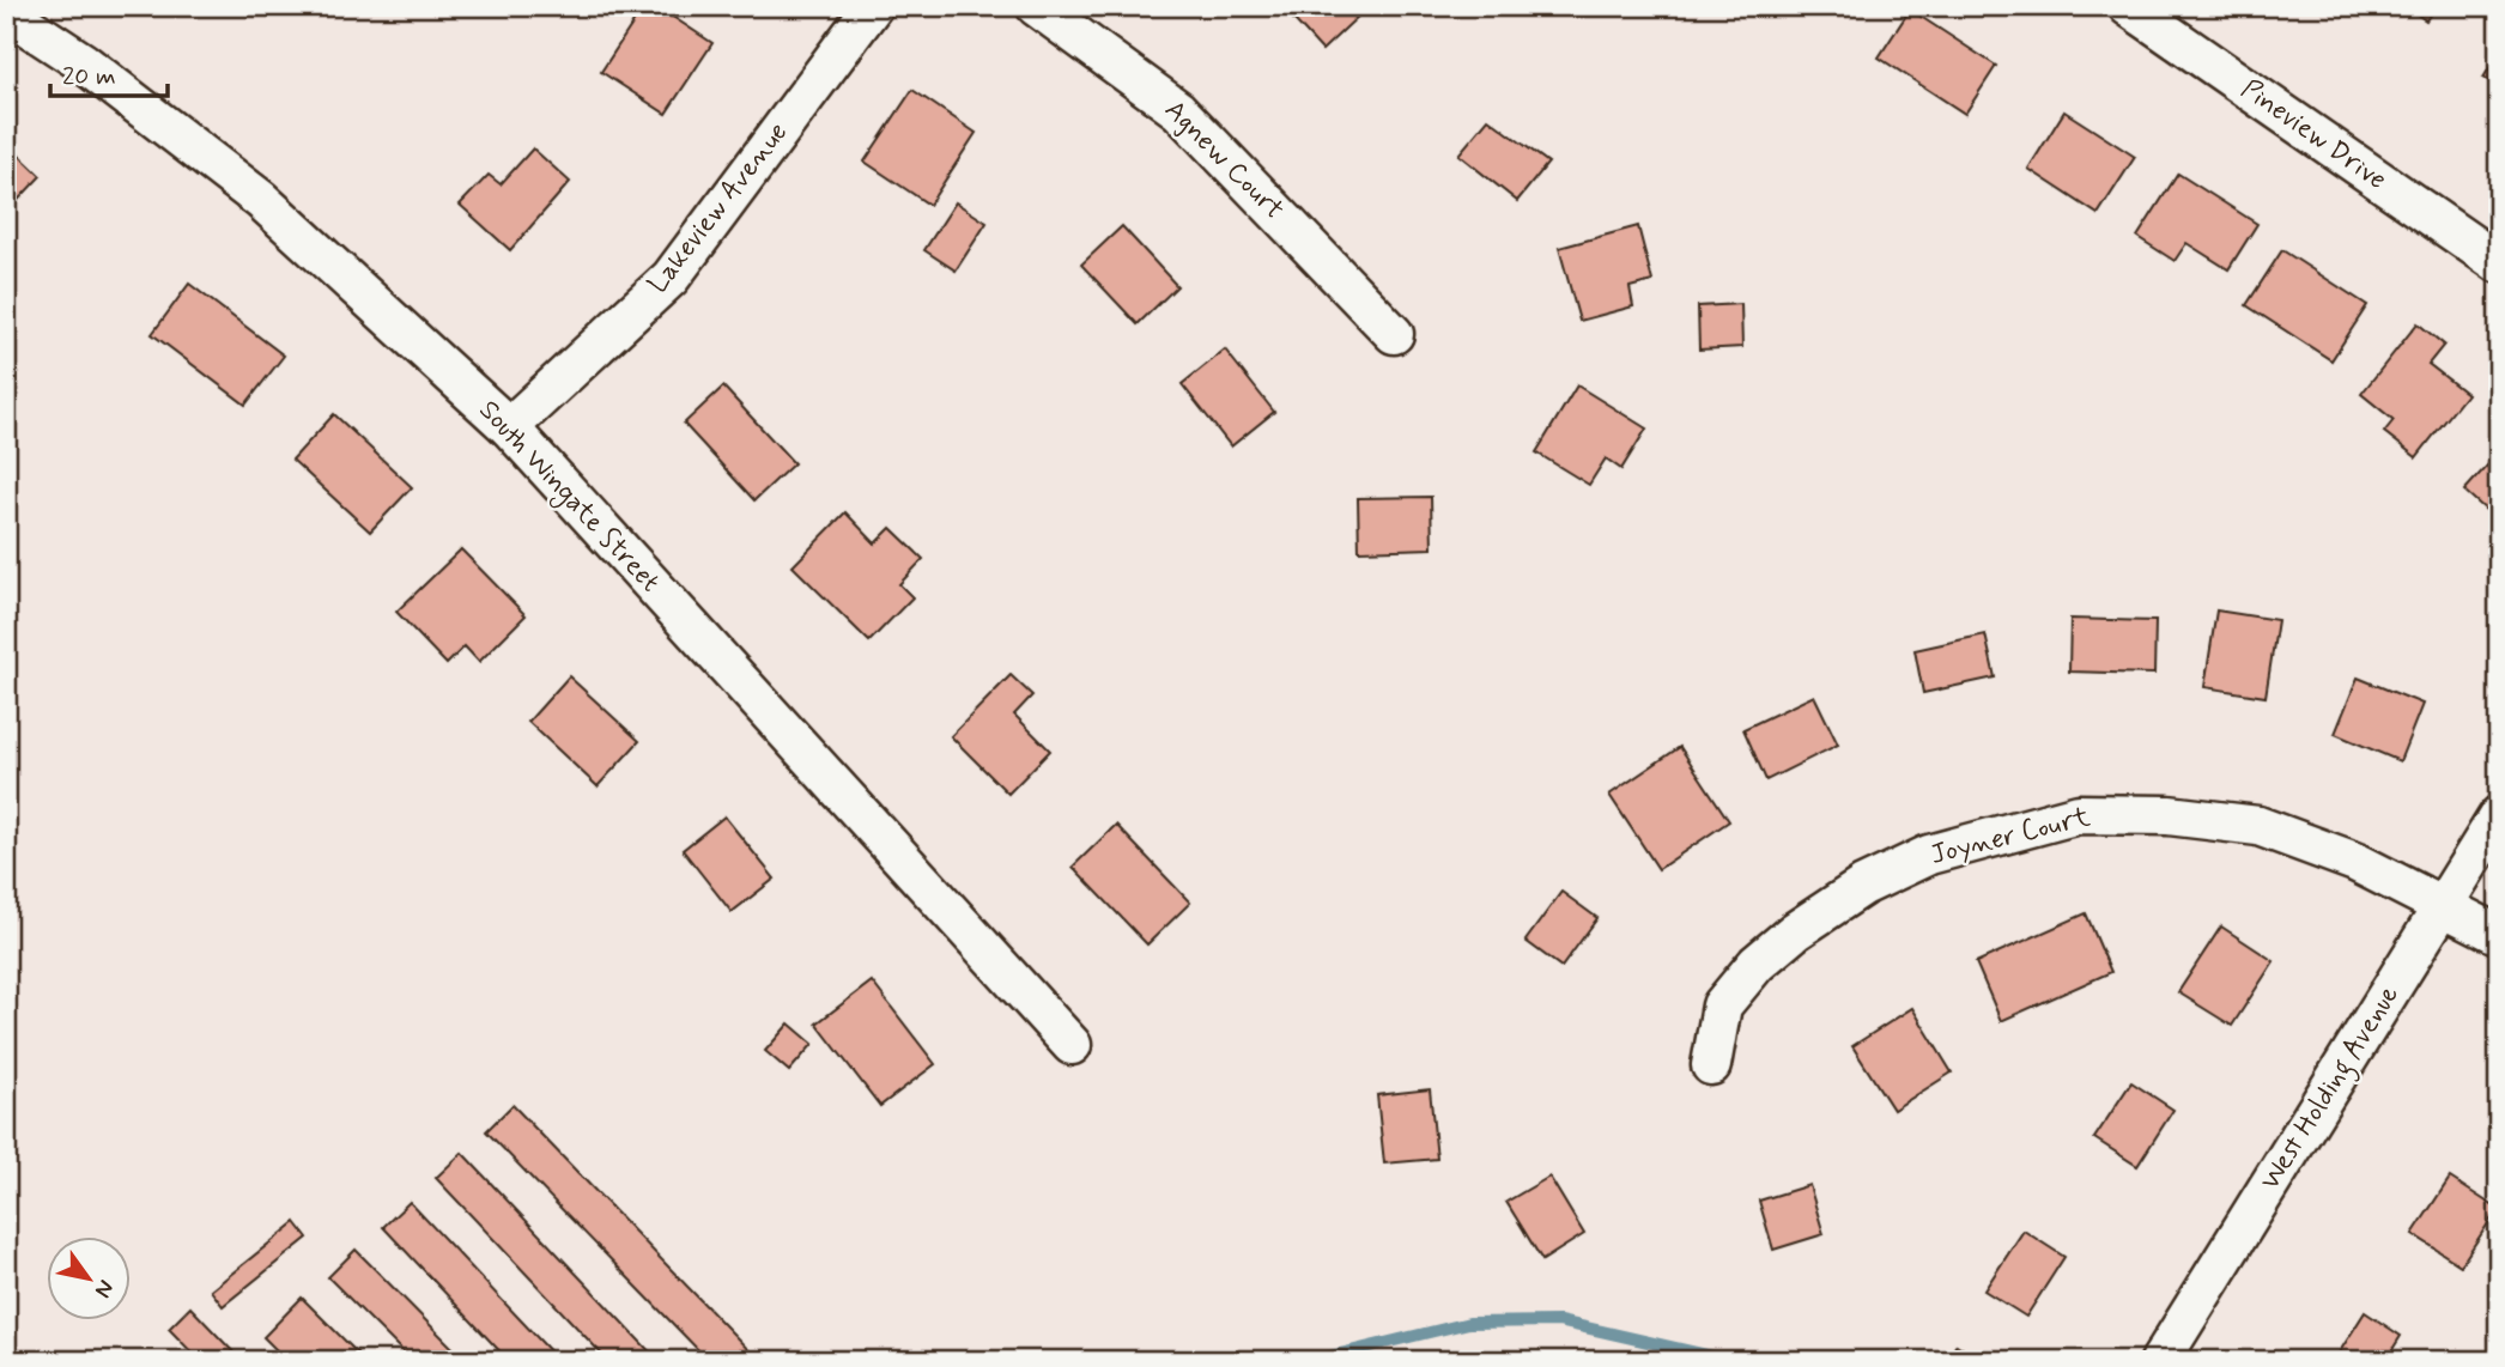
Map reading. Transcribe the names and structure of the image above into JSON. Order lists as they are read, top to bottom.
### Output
{
  "streets": {
    "street": [
      "Pineview Drive",
      "Agnew Court",
      "Lakeview Avenue",
      "South Wingate Street",
      "Joyner Court",
      "West Holding Avenue"
    ]
  },
  "crossings": [
    ["Lakeview Avenue", "South Wingate Street"],
    ["Joyner Court", "West Holding Avenue"]
  ],
  "scale_bar": "20 m",
  "north": "bottom right"
}
